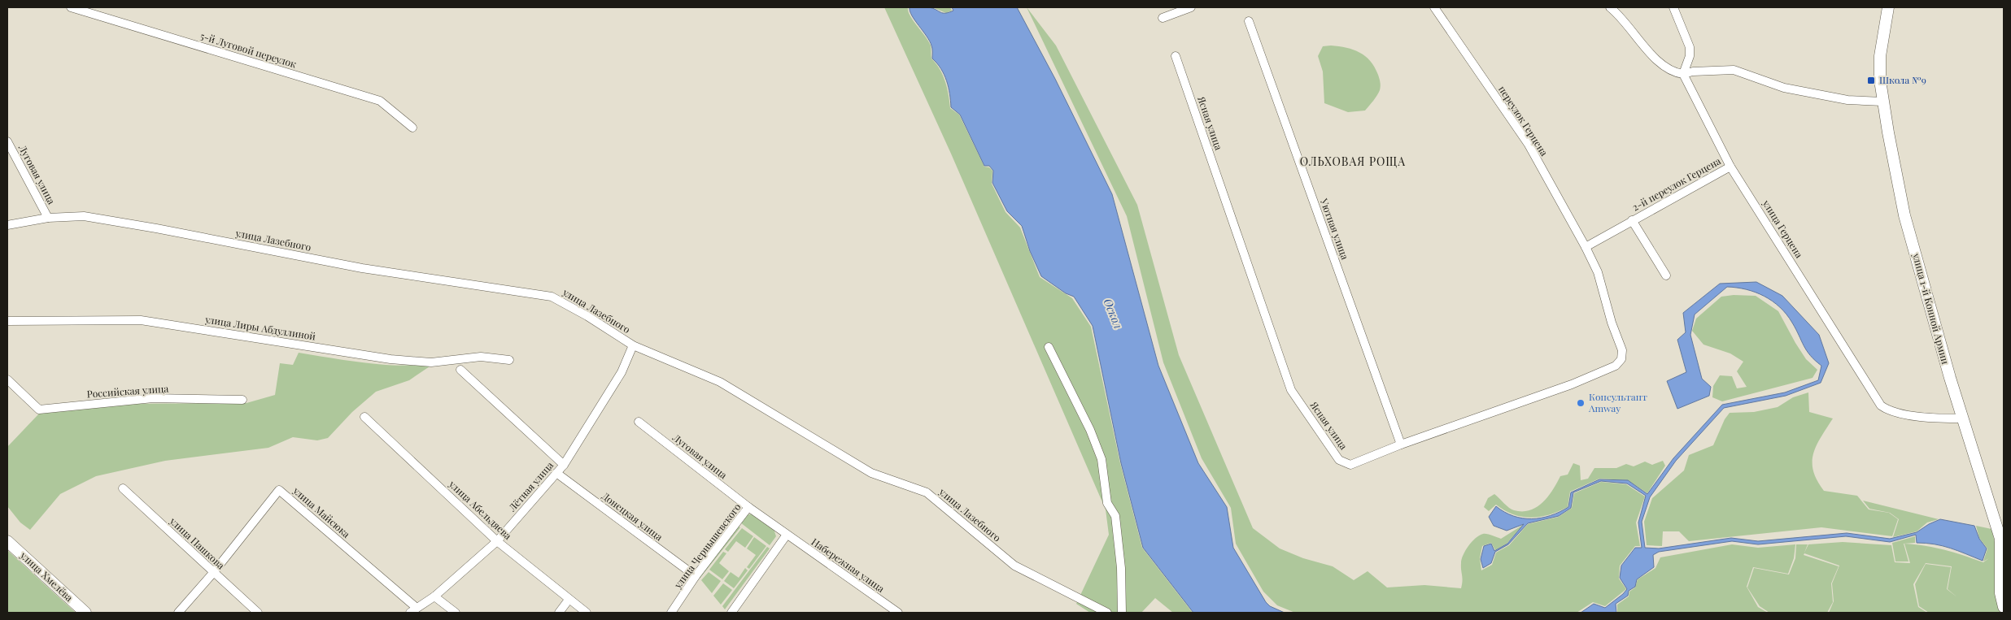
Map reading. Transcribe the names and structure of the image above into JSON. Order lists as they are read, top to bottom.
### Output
{
  "streets": {
    "main road": ["улица 1-й Конной Армии", "улица Хмелёва"],
    "street": [
      "5-й Луговой переулок",
      "переулок Герцена",
      "Ясная улица",
      "Луговая улица",
      "2-й переулок Герцена",
      "Уютная улица",
      "улица Герцена",
      "улица Лазебного",
      "улица Лиры Абдуллиной",
      "Российская улица",
      "Лётная улица",
      "улица Абельдяева",
      "улица Майсюка",
      "Донецкая улица",
      "улица Пашкова",
      "улица Чернышевского",
      "Набережная улица"
    ]
  },
  "crossings": [
    ["переулок Герцена", "Ясная улица"],
    ["переулок Герцена", "2-й переулок Герцена"],
    ["Ясная улица", "Уютная улица"],
    ["Луговая улица", "улица Лазебного"],
    ["Луговая улица", "улица Чернышевского"],
    ["2-й переулок Герцена", "улица Герцена"],
    ["улица Герцена", "улица 1-й Конной Армии"],
    ["улица Лазебного", "Лётная улица"],
    ["Лётная улица", "улица Абельдяева"],
    ["Лётная улица", "улица Майсюка"],
    ["Лётная улица", "Донецкая улица"],
    ["улица Майсюка", "улица Пашкова"],
    ["Донецкая улица", "улица Чернышевского"],
    ["улица Чернышевского", "Набережная улица"]
  ],
  "districts": ["ОЛЬХОВАЯ РОЩА"],
  "water": ["Оскол"],
  "places": {
    "transit": ["Школа №9"],
    "other": ["Консультант Amway"]
  }
}
